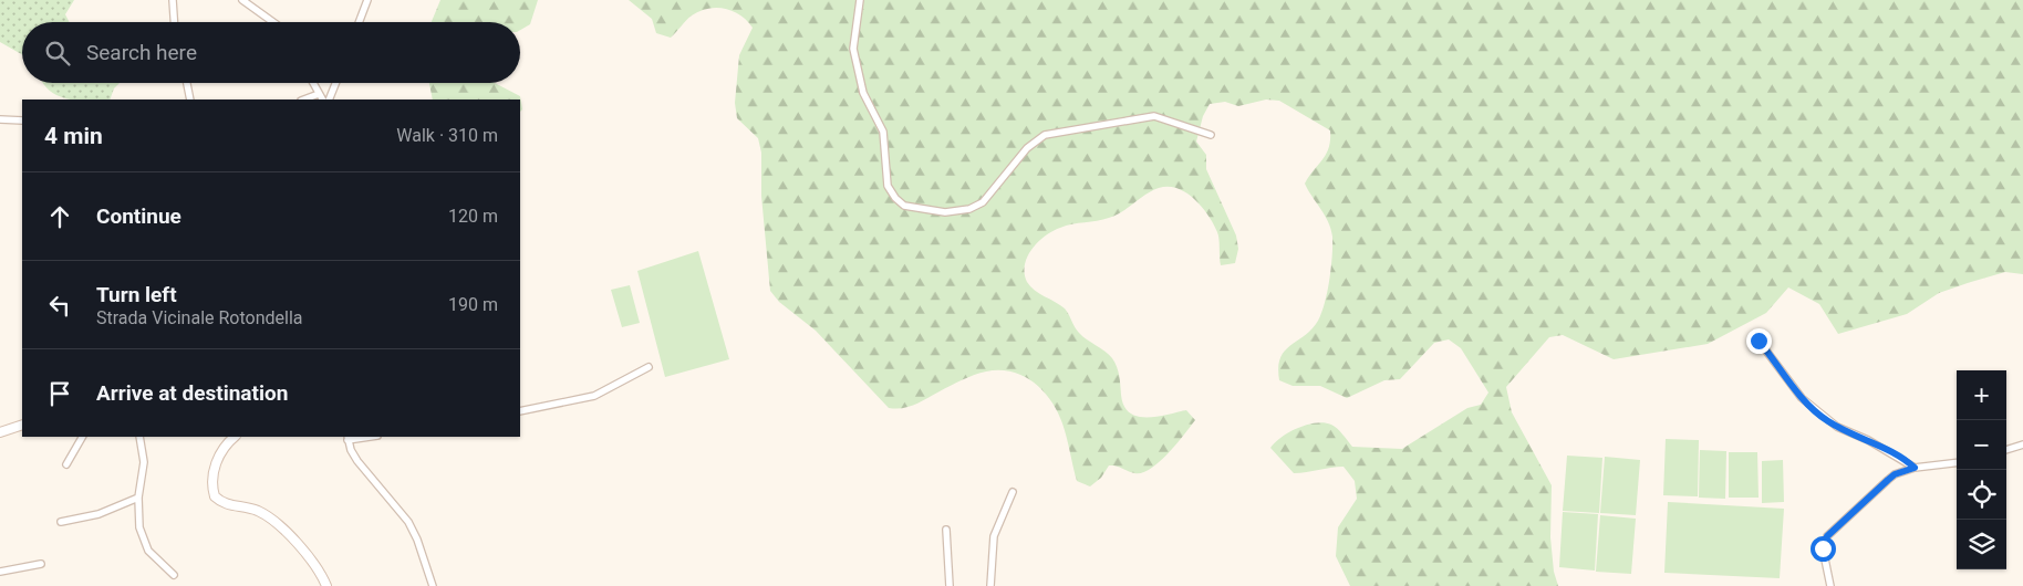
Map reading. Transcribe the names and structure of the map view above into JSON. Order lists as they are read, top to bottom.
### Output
{
  "page": {
    "search": "Search here",
    "heading": ["4 min", "Walk · 310 m"],
    "list": [
      ["Continue", "120 m"],
      ["Turn left", "Strada Vicinale Rotondella", "190 m"],
      "Arrive at destination"
    ],
    "map_buttons": ["+", "−"]
  }
}
